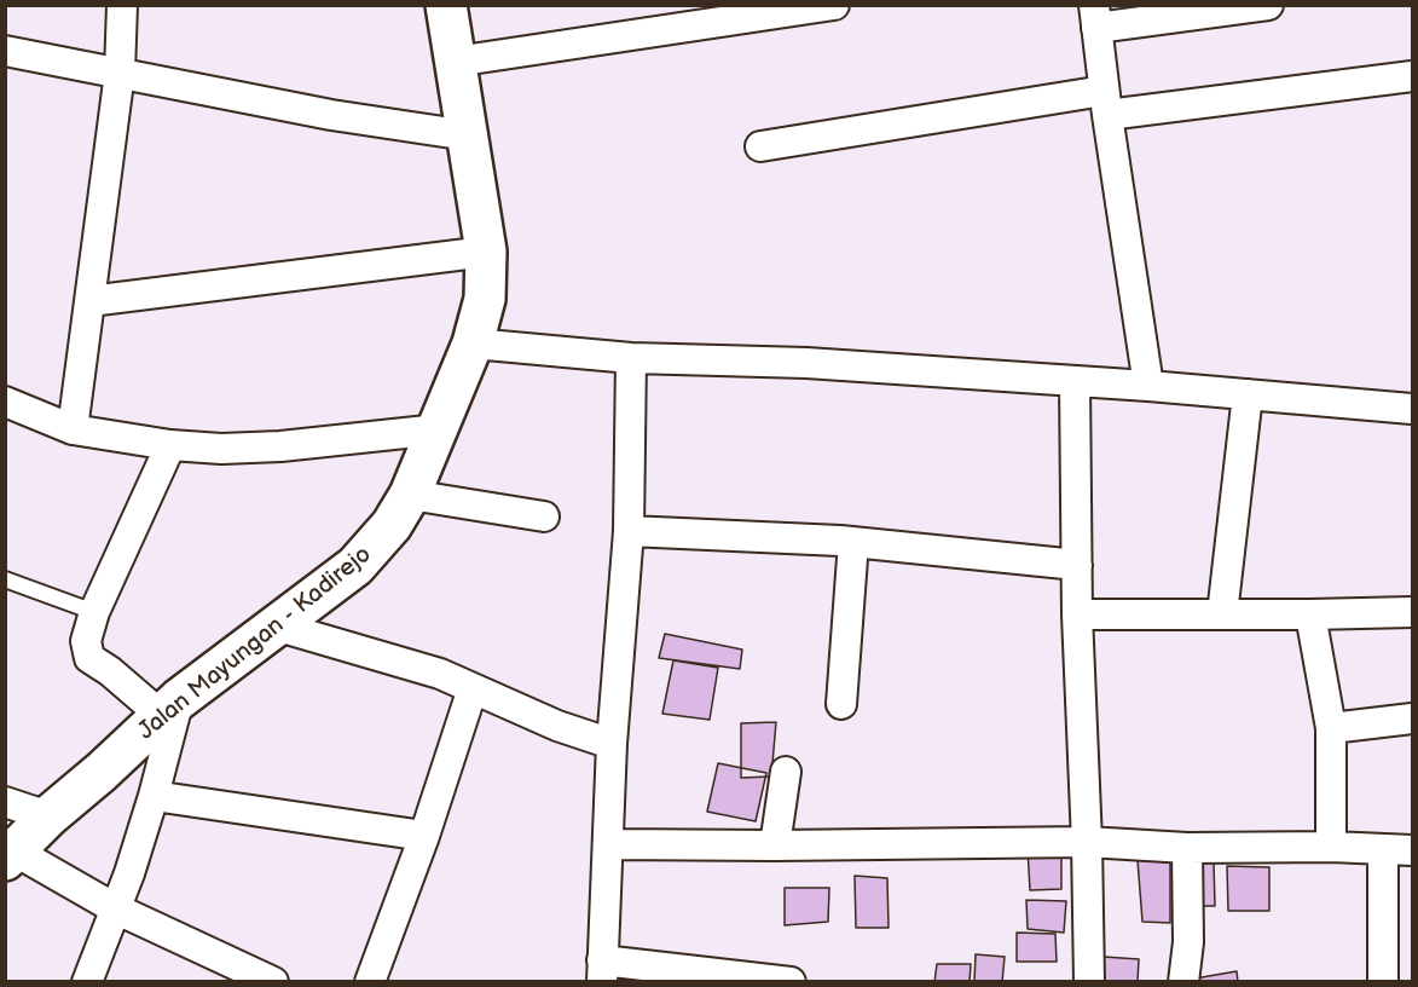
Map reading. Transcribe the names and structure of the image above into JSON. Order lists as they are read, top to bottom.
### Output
{
  "streets": {
    "main road": ["Jalan Mayungan - Kadirejo"]
  }
}
